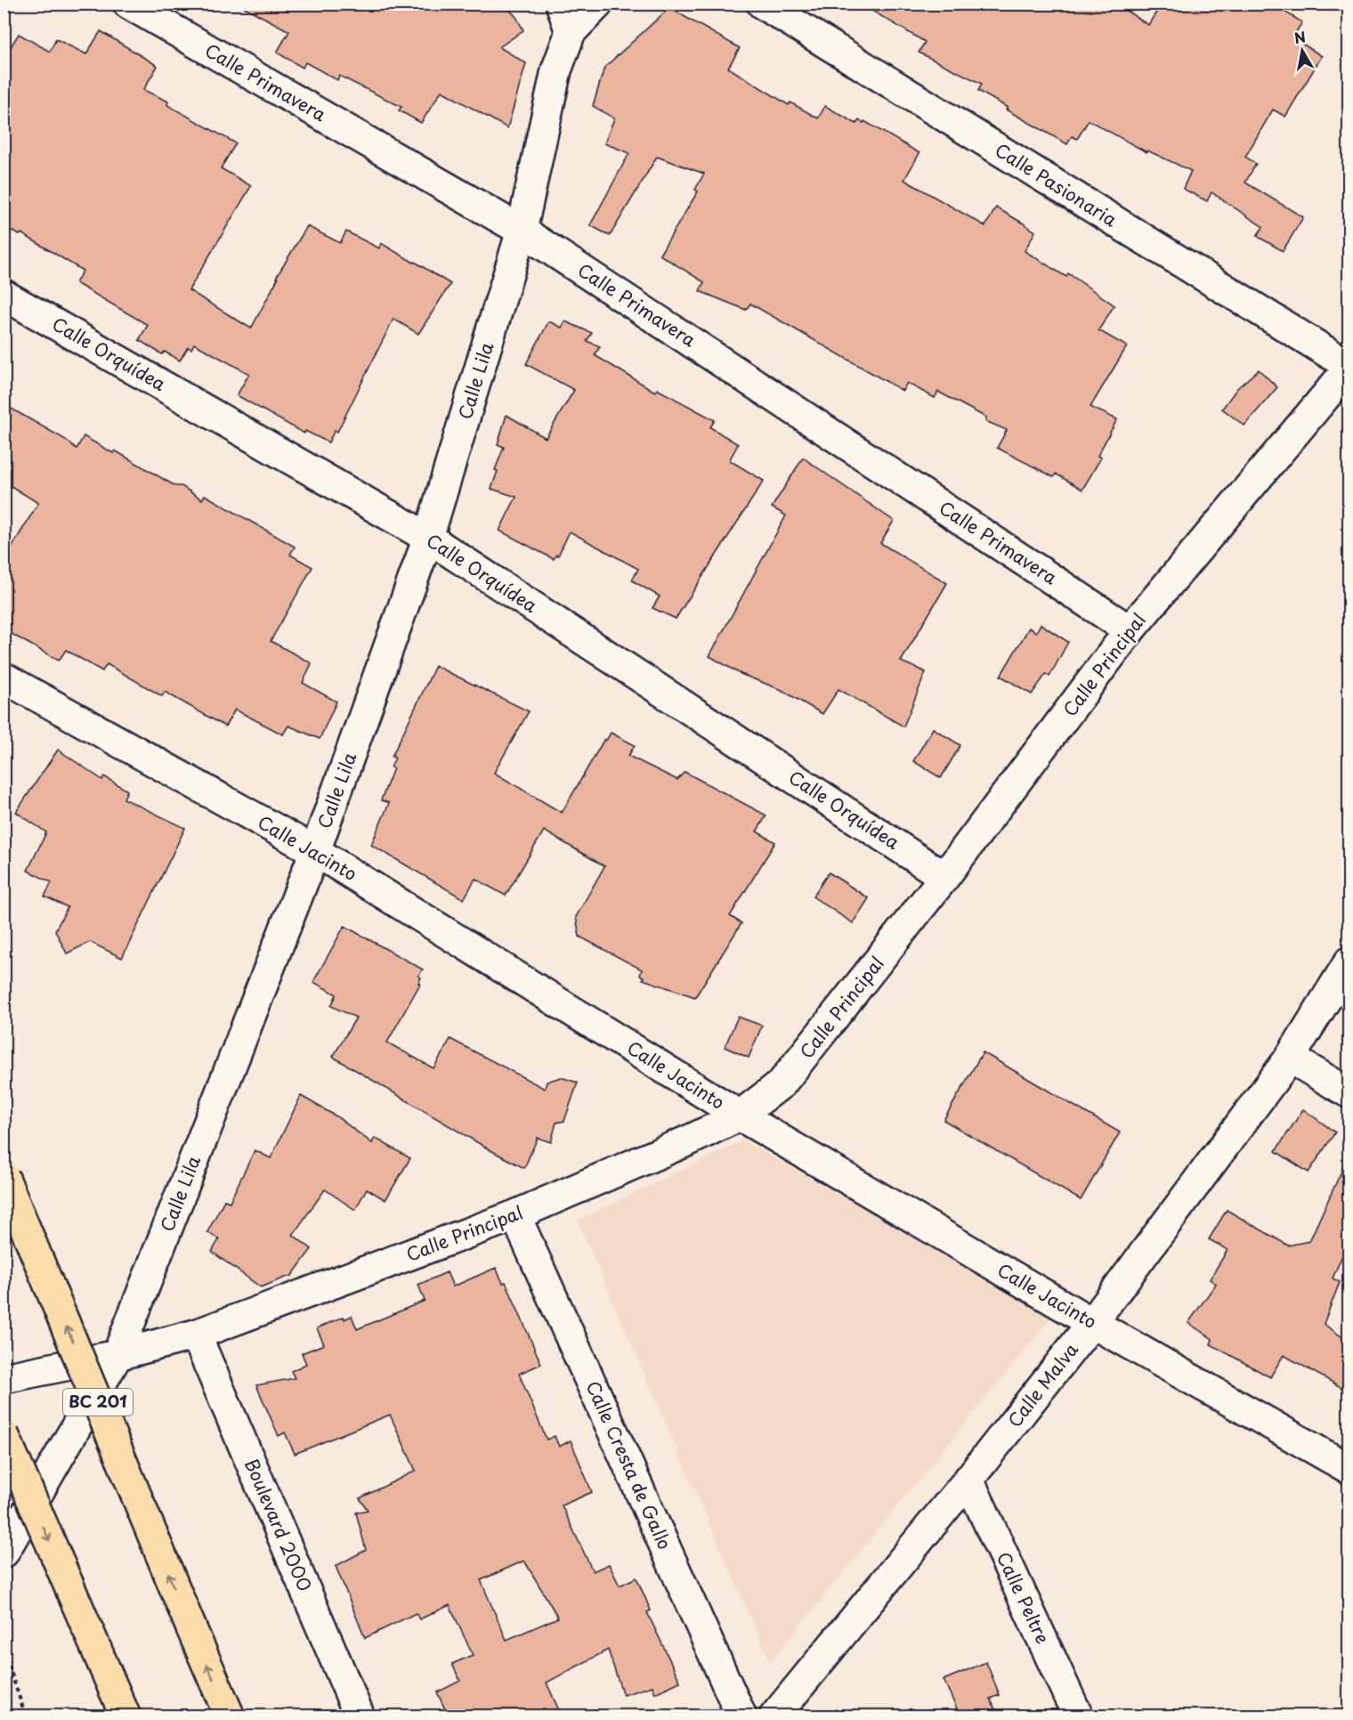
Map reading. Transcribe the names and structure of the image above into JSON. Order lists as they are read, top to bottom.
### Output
{
  "streets": {
    "highway": ["BC 201"],
    "street": [
      "Calle Primavera",
      "Calle Pasionaria",
      "Calle Orquídea",
      "Calle Lila",
      "Calle Principal",
      "Calle Jacinto",
      "Calle Malva",
      "Calle Cresta de Gallo",
      "Boulevard 2000",
      "Calle Peltre"
    ]
  },
  "crossings": [
    ["Calle Primavera", "Calle Lila"],
    ["Calle Primavera", "Calle Principal"],
    ["Calle Pasionaria", "Calle Principal"],
    ["Calle Orquídea", "Calle Lila"],
    ["Calle Orquídea", "Calle Principal"],
    ["Calle Lila", "Calle Principal"],
    ["Calle Lila", "Calle Jacinto"],
    ["Calle Principal", "Calle Jacinto"],
    ["Calle Principal", "Calle Cresta de Gallo"],
    ["Calle Principal", "Boulevard 2000"],
    ["Calle Jacinto", "Calle Malva"],
    ["Calle Malva", "Calle Peltre"]
  ],
  "north": "top"
}
